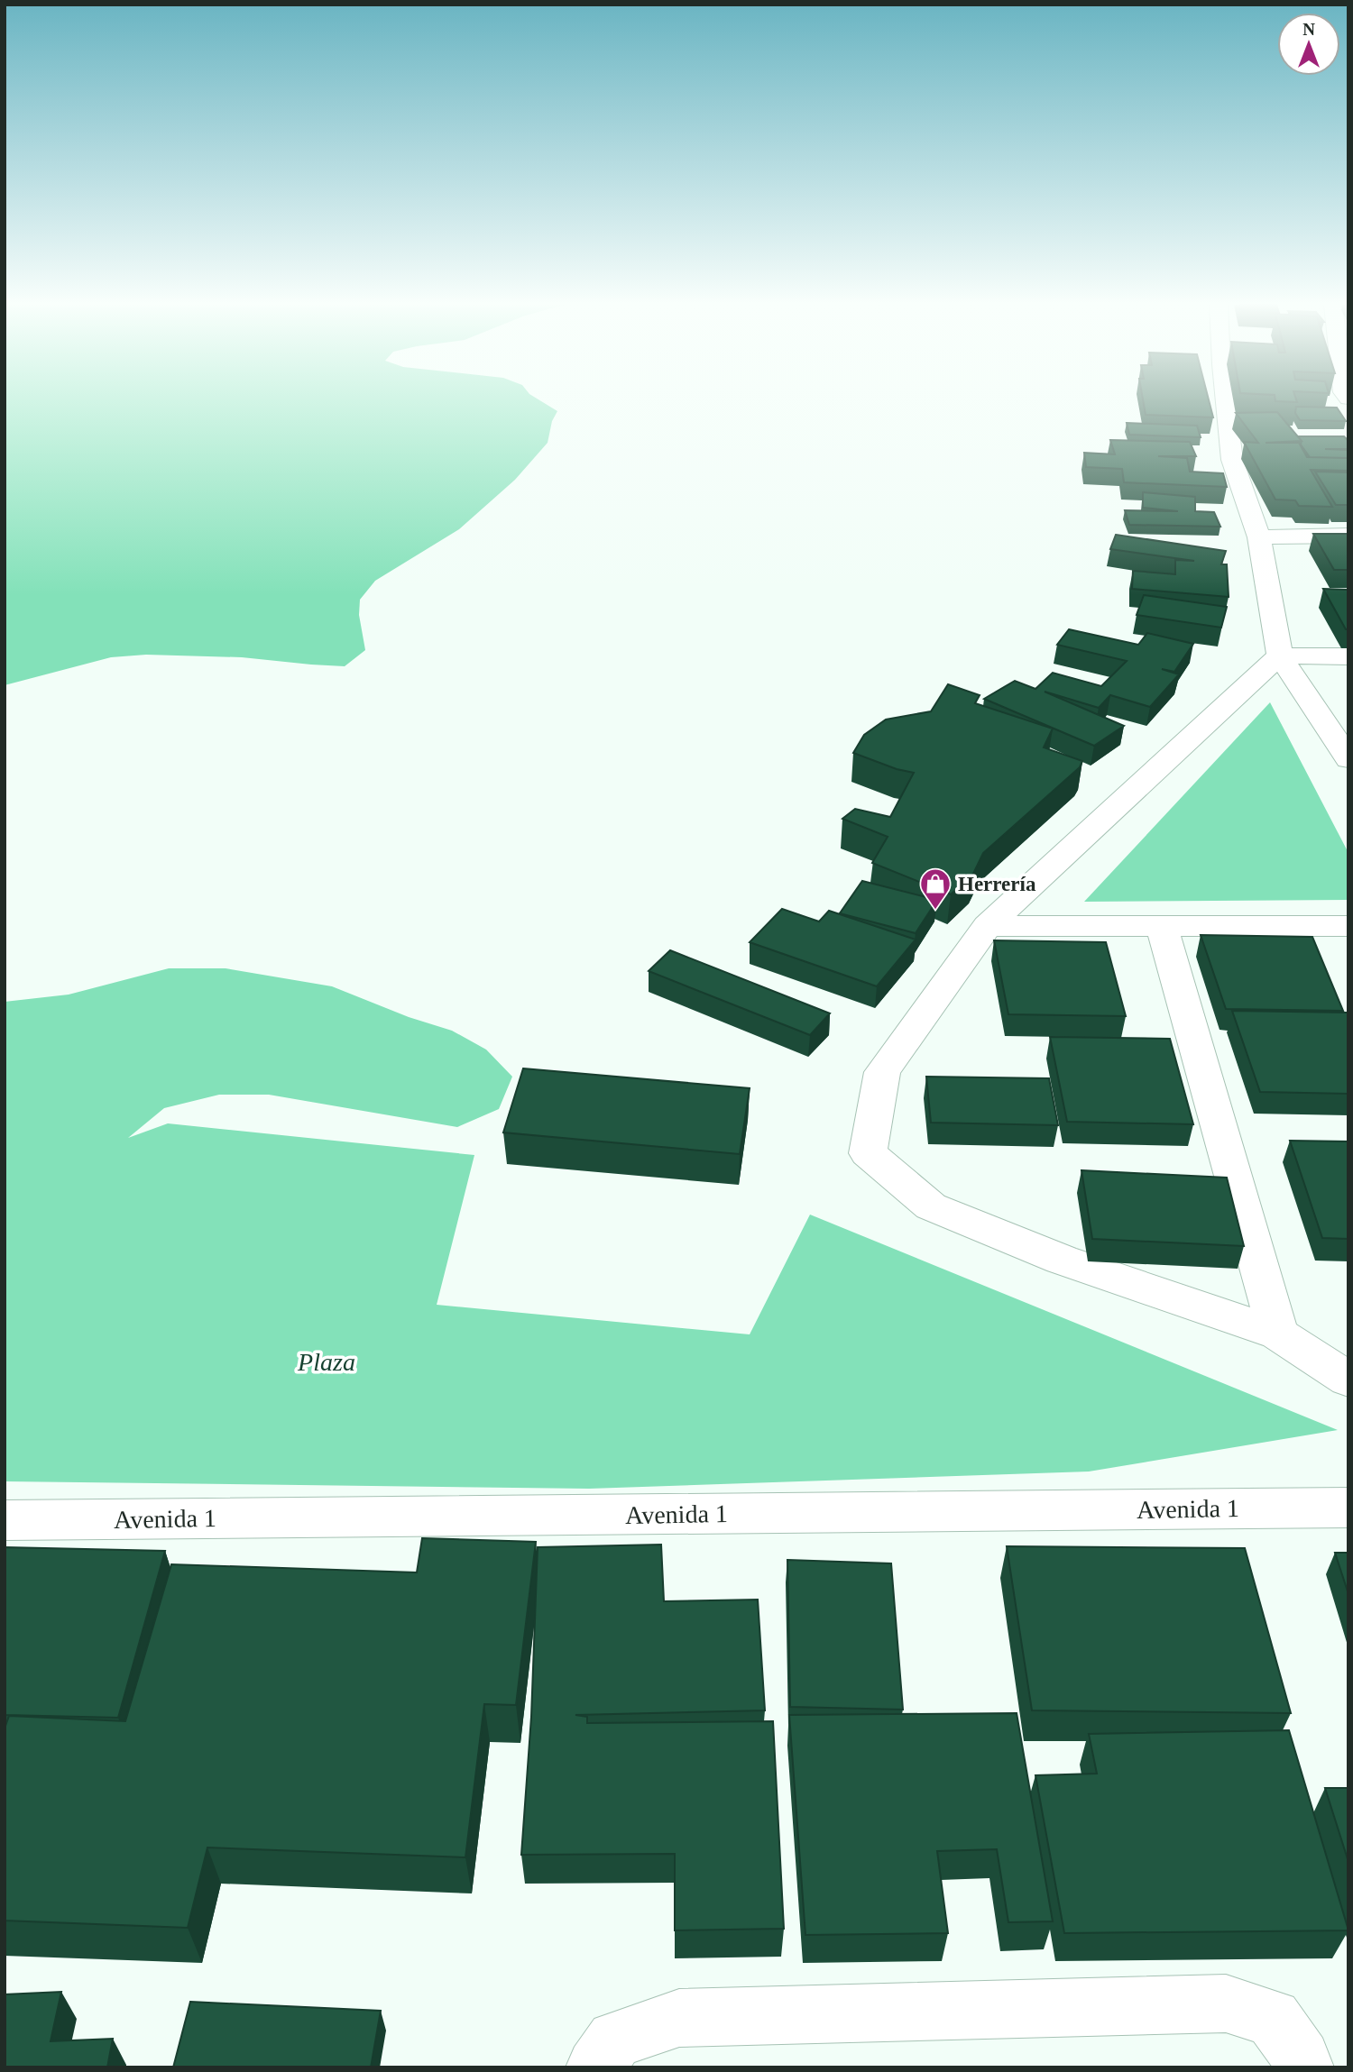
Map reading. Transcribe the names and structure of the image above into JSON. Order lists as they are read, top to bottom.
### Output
{
  "streets": {
    "street": ["Avenida 1"]
  },
  "parks": ["Plaza"],
  "places": {
    "shop": ["Herrería"]
  },
  "north": "top"
}
